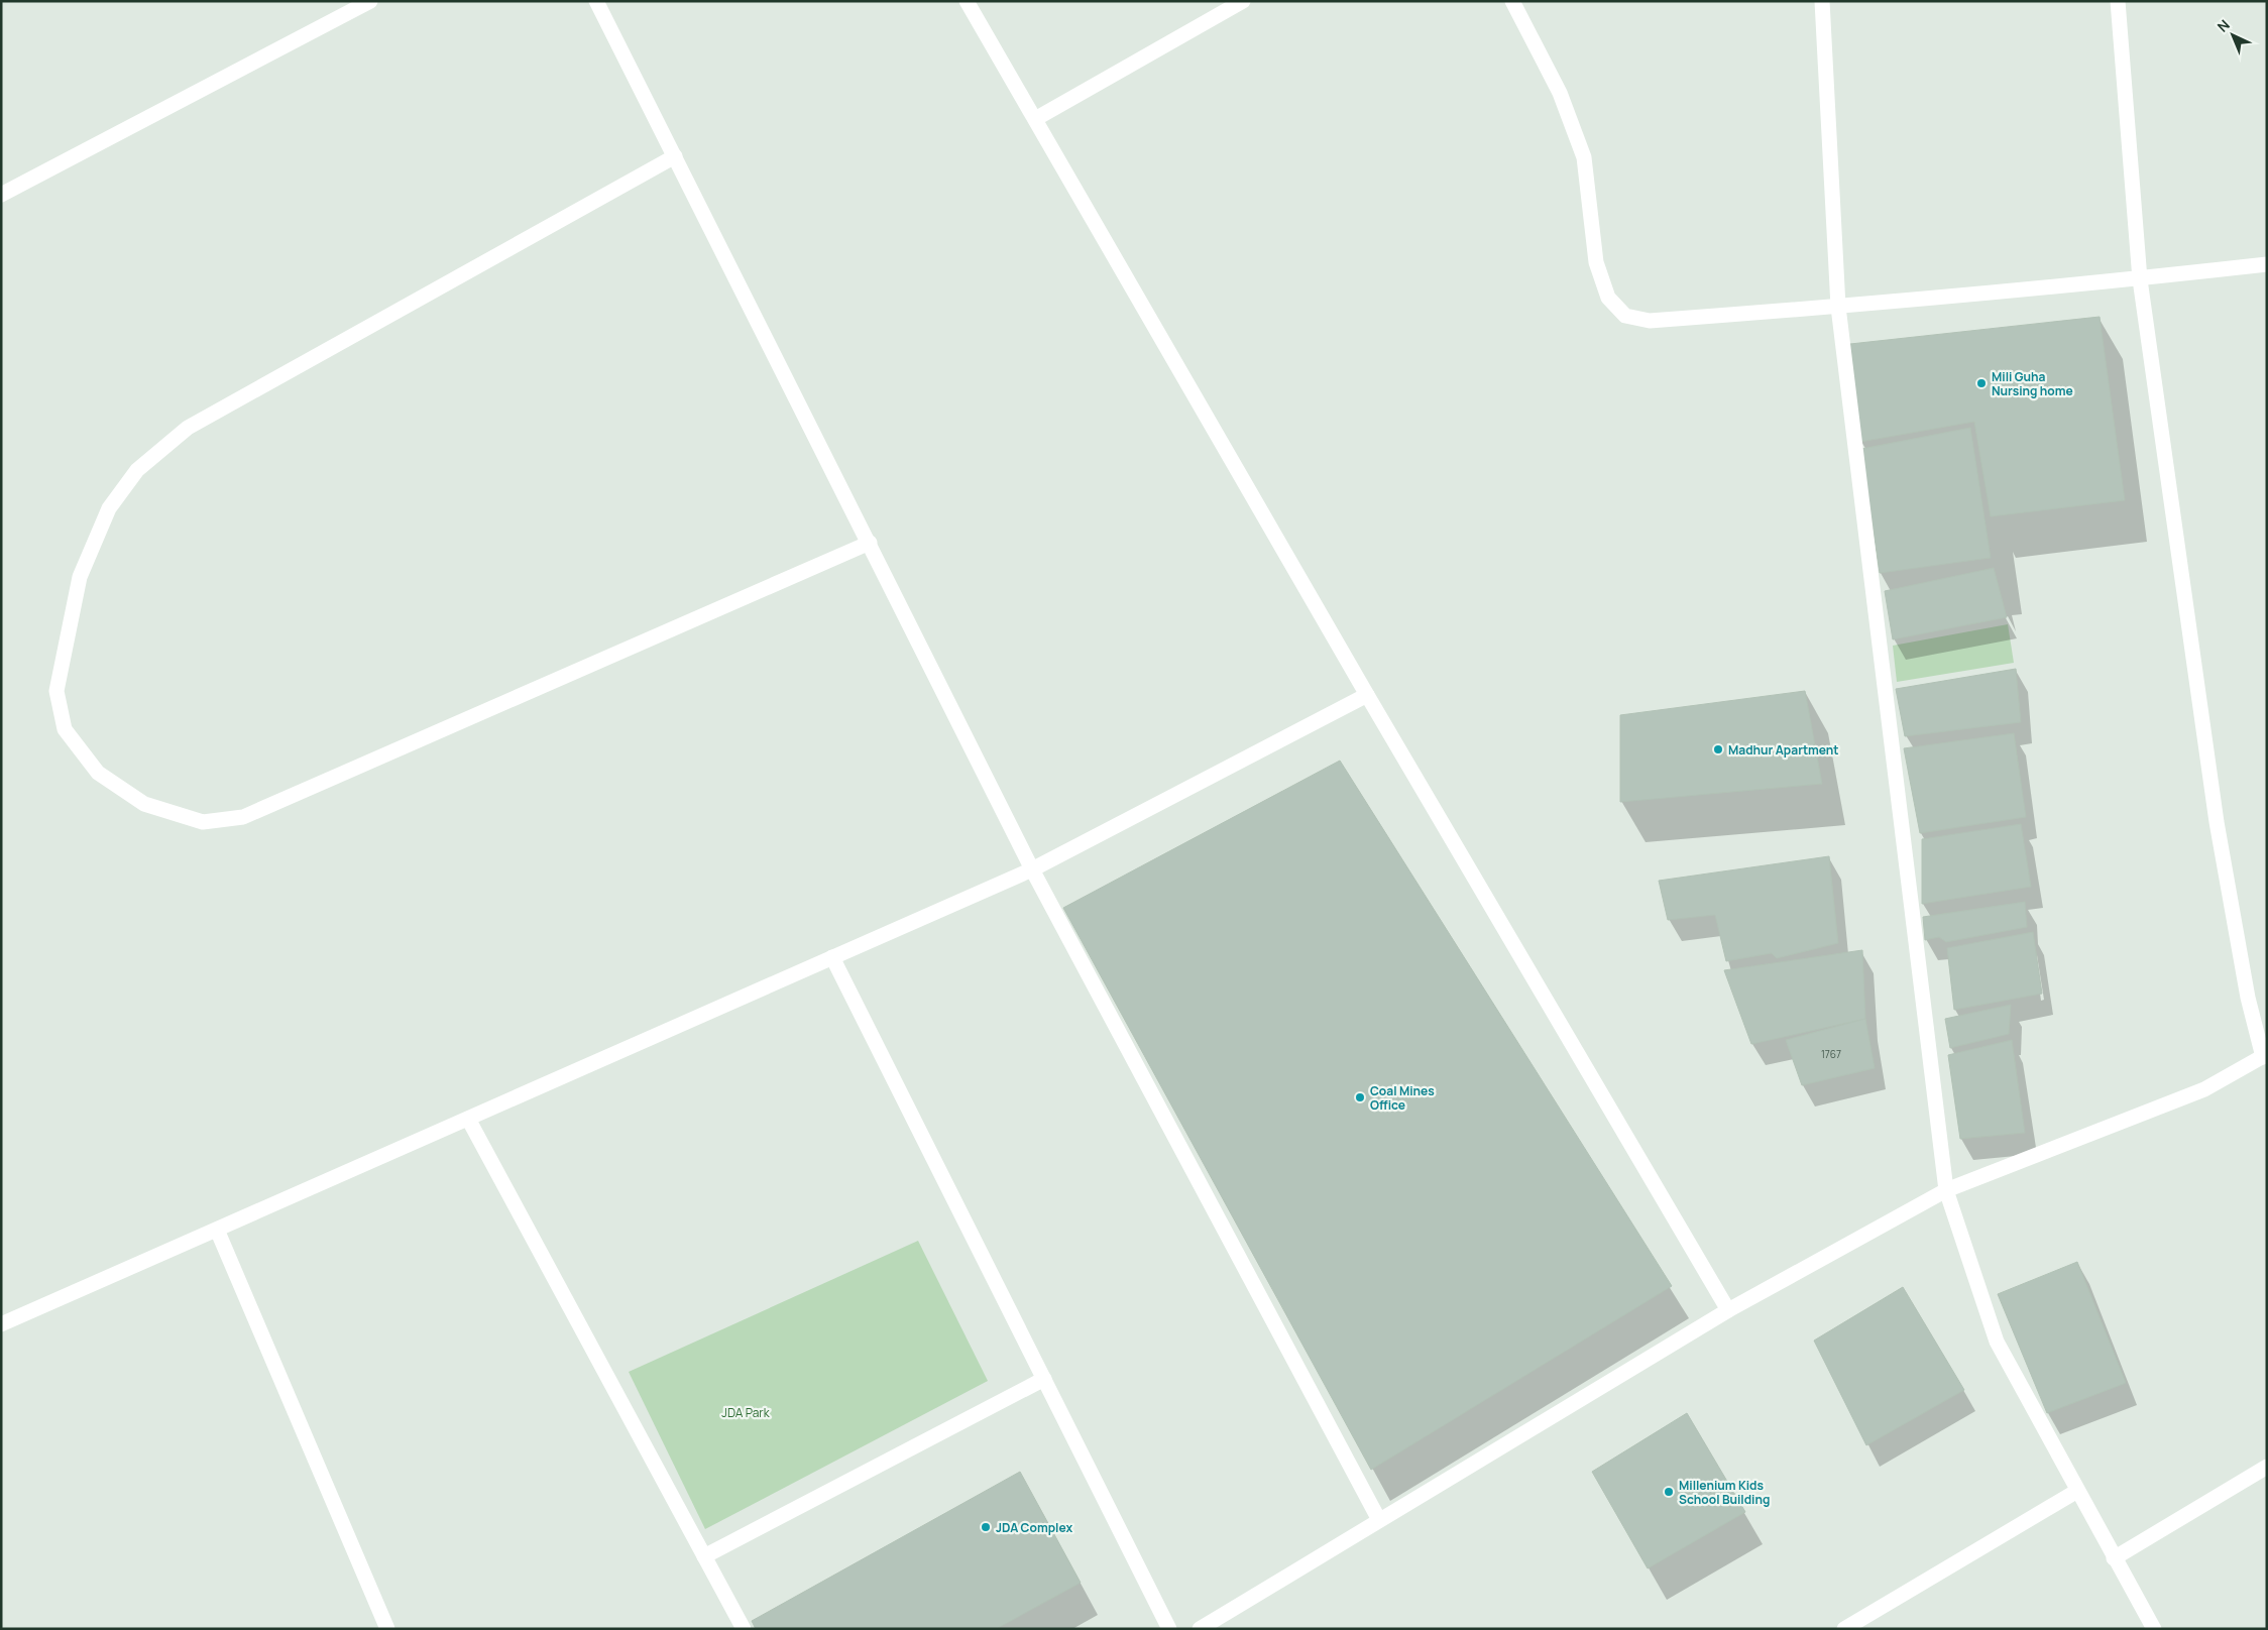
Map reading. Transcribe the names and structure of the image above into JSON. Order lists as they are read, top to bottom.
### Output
{
  "parks": ["JDA Park"],
  "places": [
    "Mili Guha Nursing home",
    "Madhur Apartment",
    "Coal Mines Office",
    "Millenium Kids School Building",
    "JDA Complex"
  ],
  "house_numbers": ["1767"],
  "north": "top left"
}
